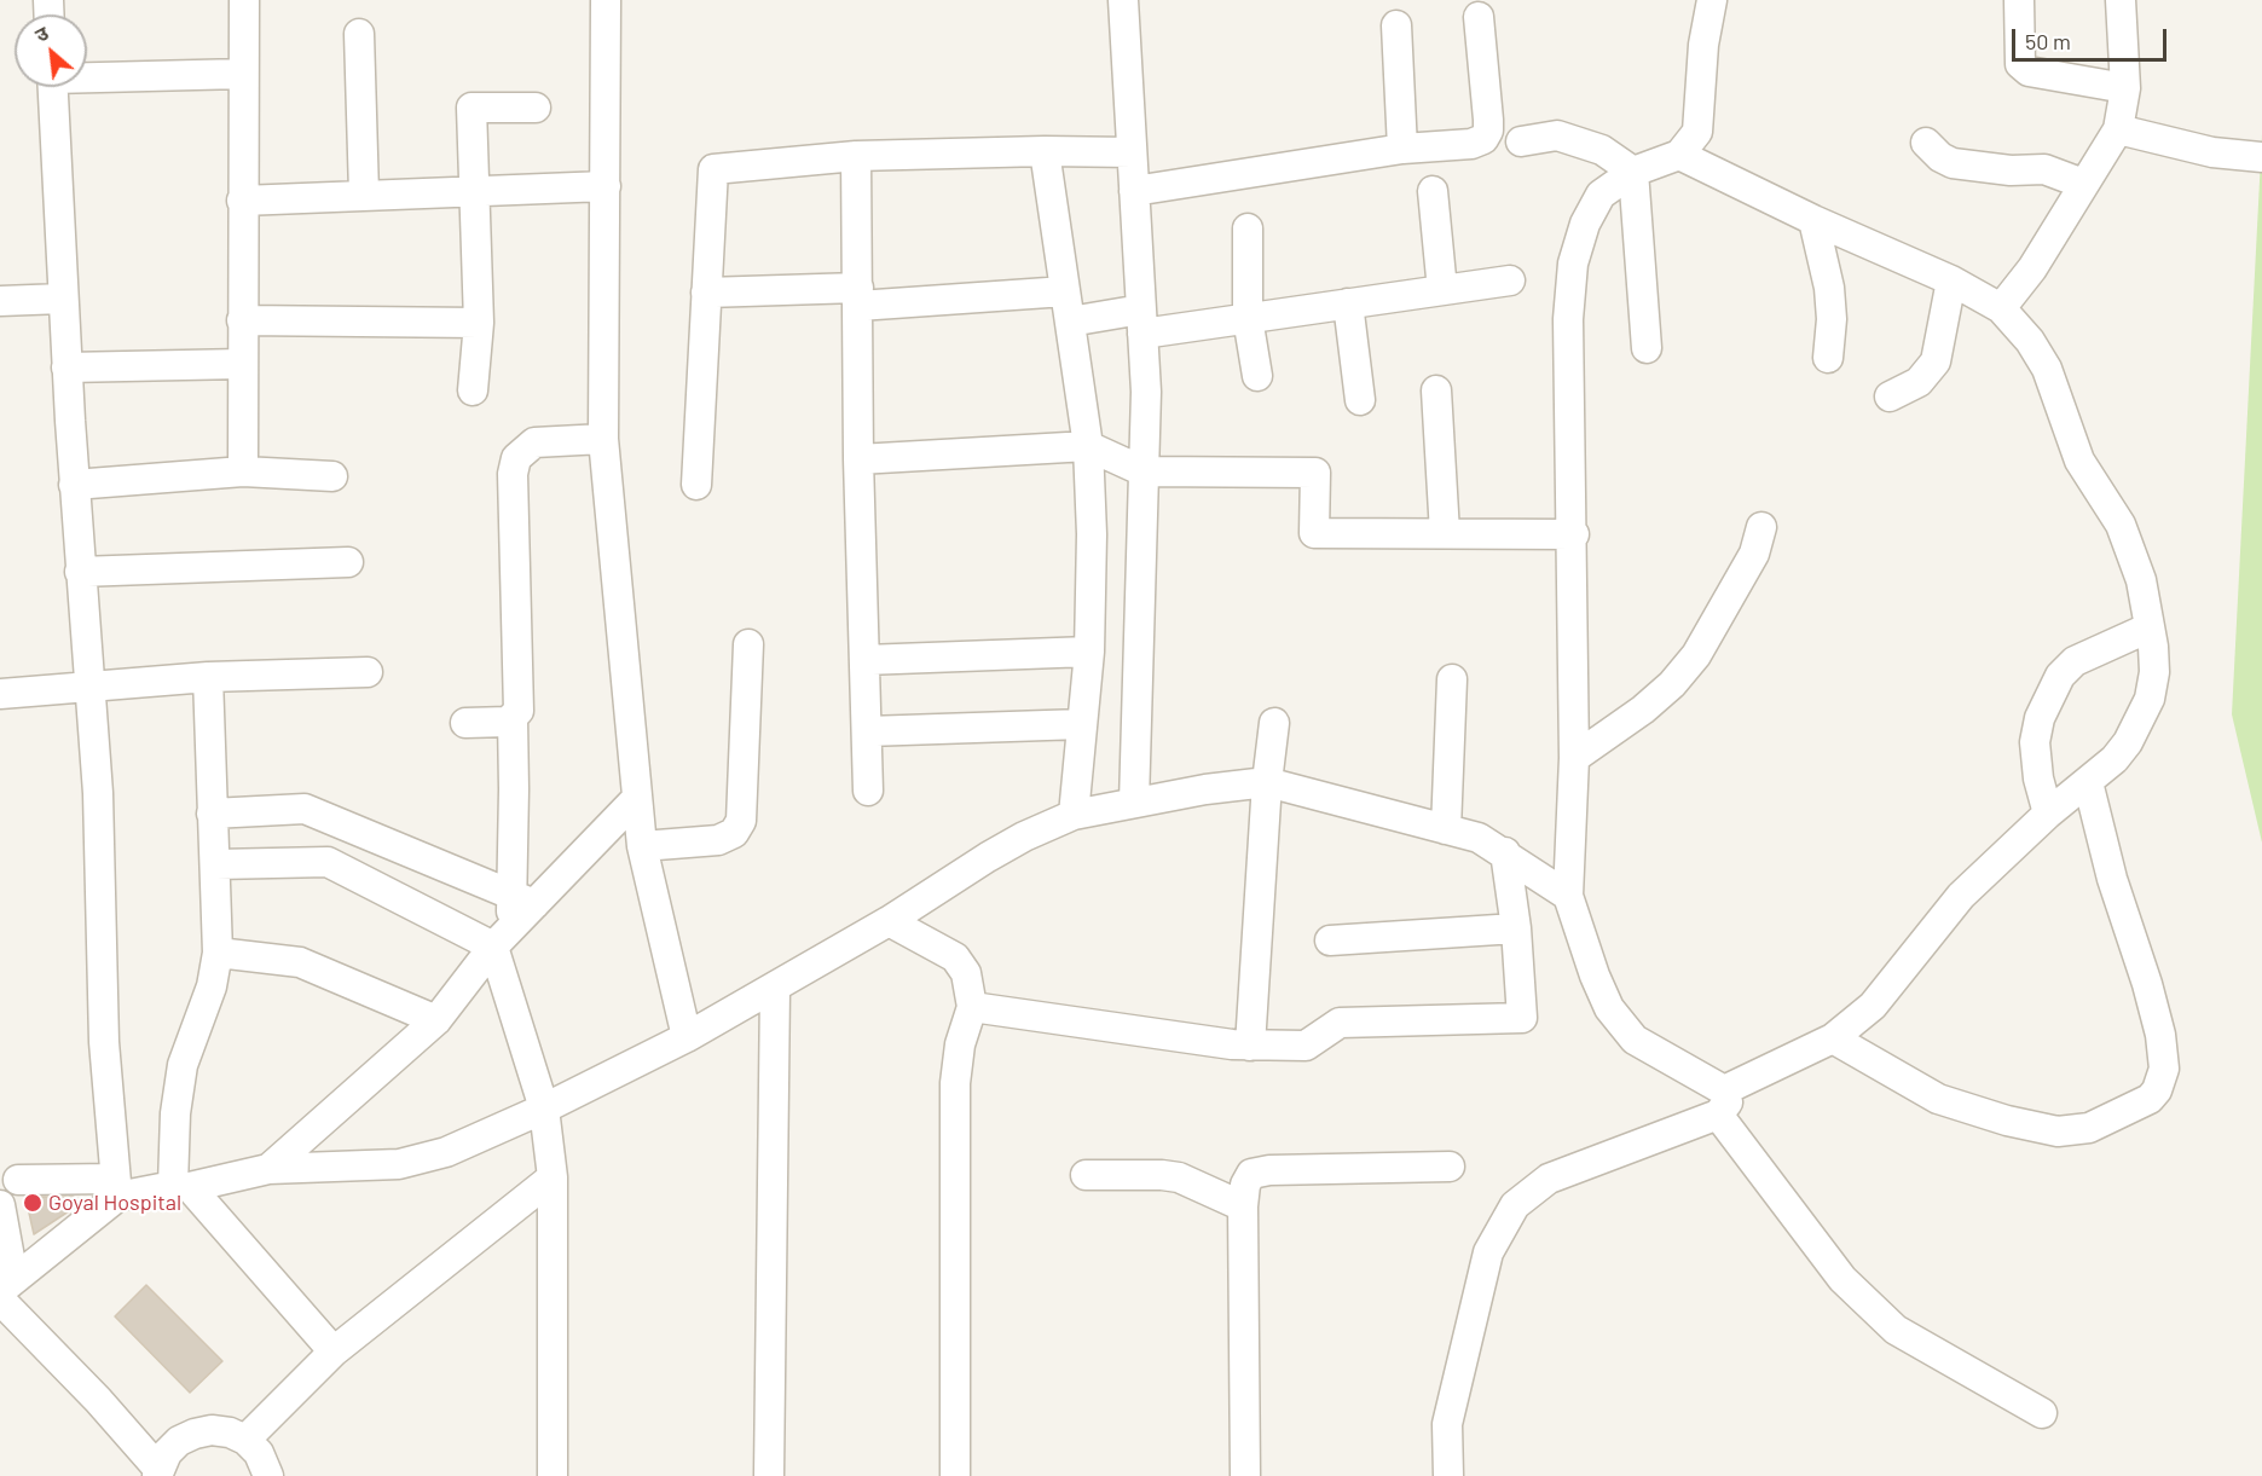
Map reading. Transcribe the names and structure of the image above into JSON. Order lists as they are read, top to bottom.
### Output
{
  "places": ["Goyal Hospital"],
  "scale_bar": "50 m",
  "north": "top left"
}
